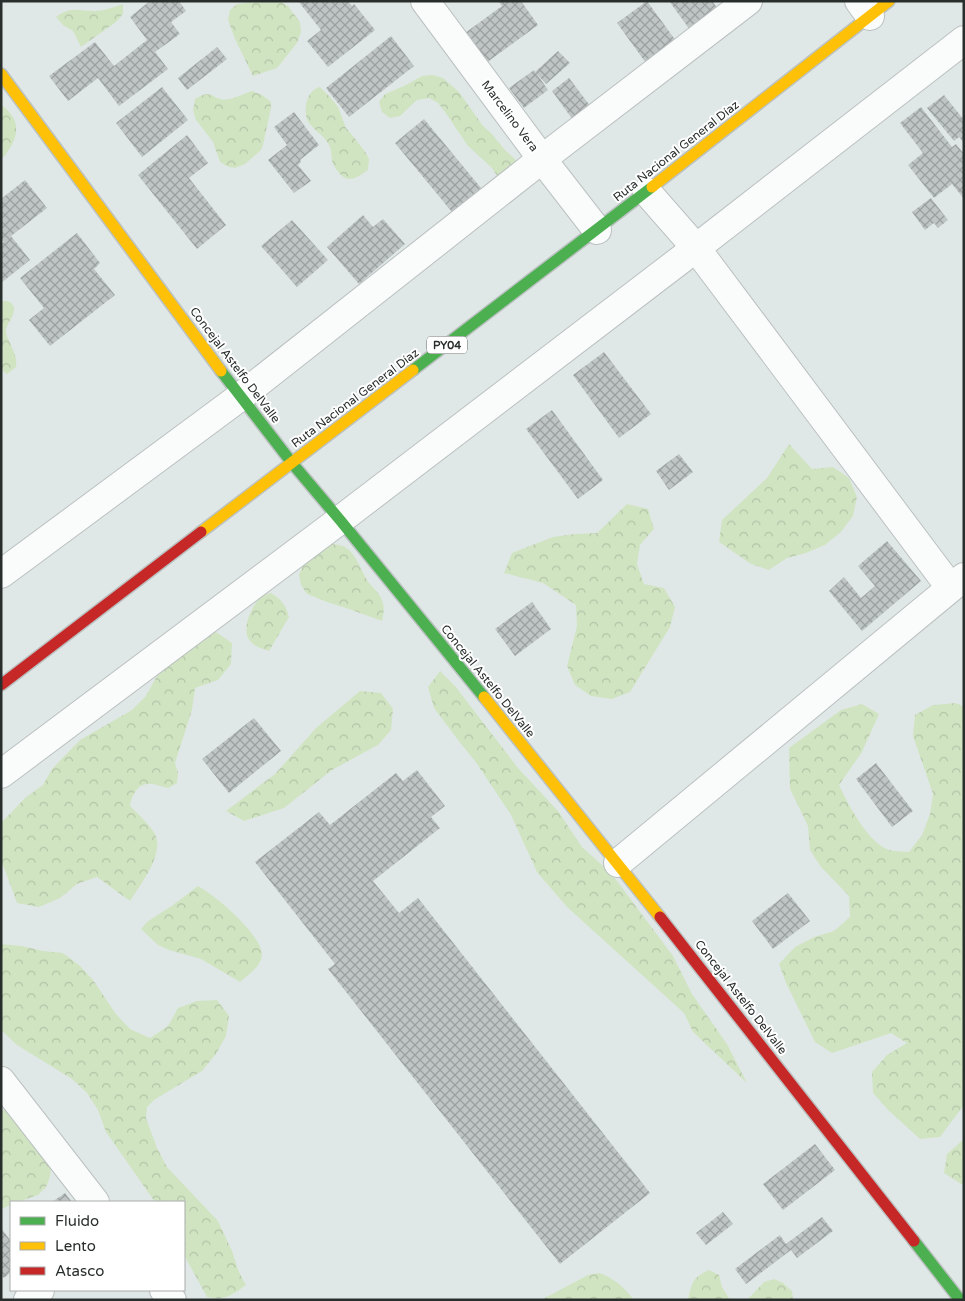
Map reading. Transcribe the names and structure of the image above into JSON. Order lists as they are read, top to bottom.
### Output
{
  "streets": {
    "main road": ["Ruta Nacional General Díaz", "PY04", "Concejal Astelfo DelValle"],
    "street": ["Marcelino Vera"]
  },
  "crossings": [
    ["Marcelino Vera", "Ruta Nacional General Díaz"],
    ["Ruta Nacional General Díaz", "Concejal Astelfo DelValle"]
  ],
  "legend": ["Fluido", "Lento", "Atasco"]
}
